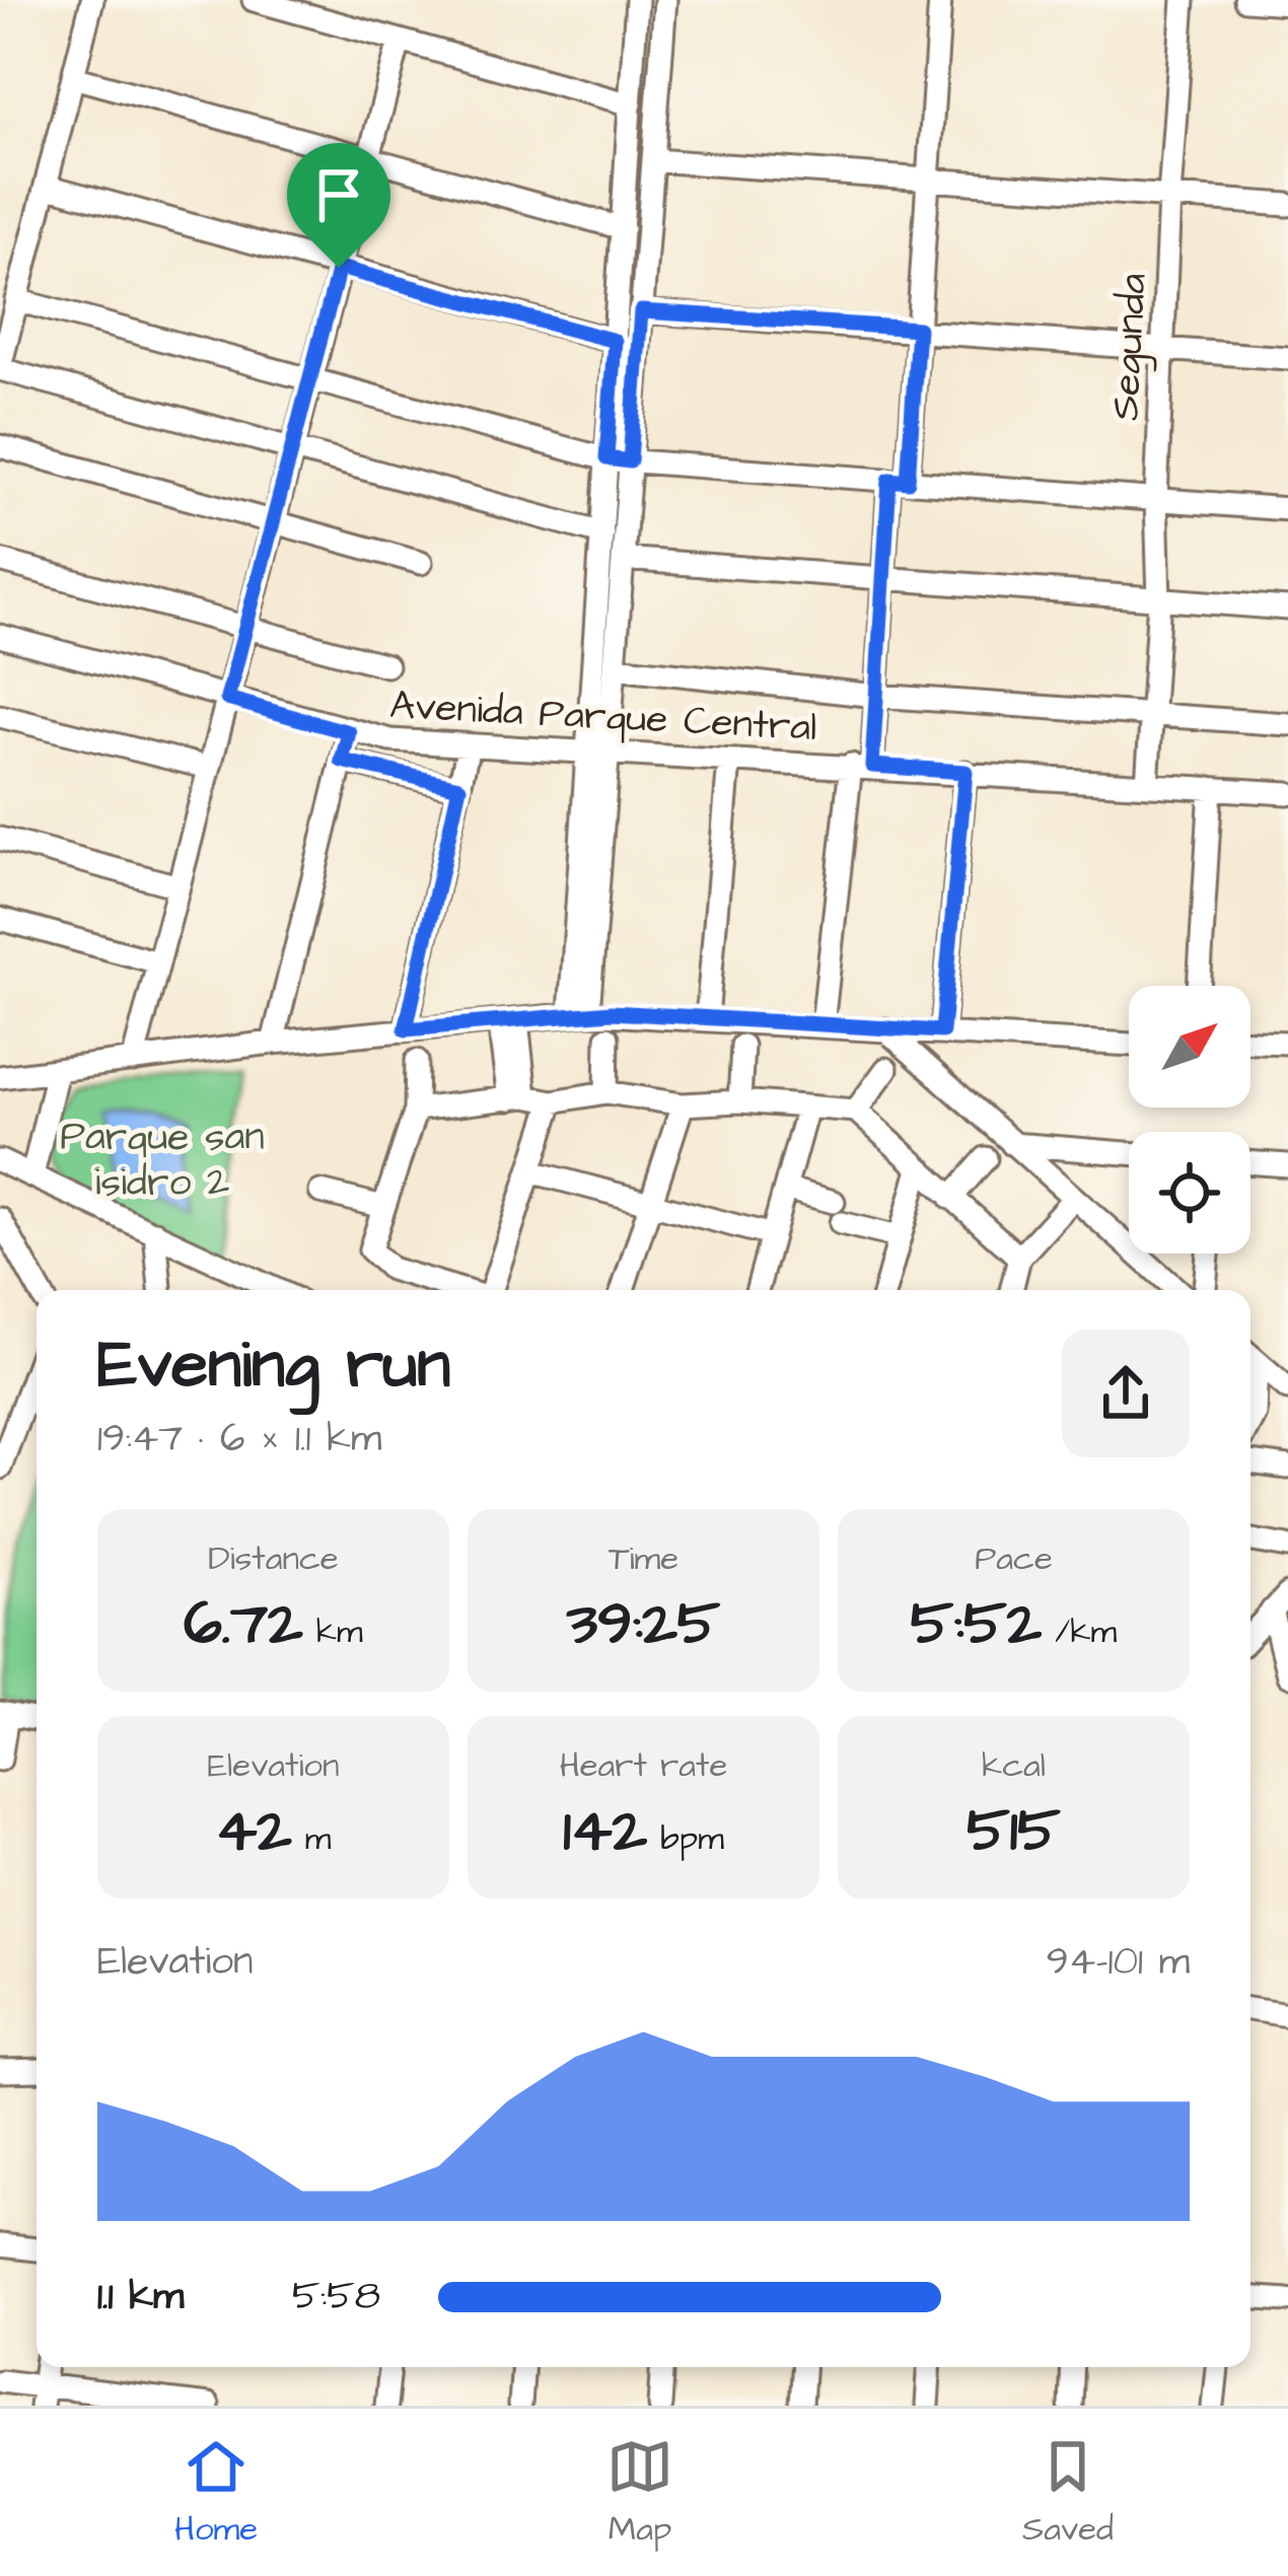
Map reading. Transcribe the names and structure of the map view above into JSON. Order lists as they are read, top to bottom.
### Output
{
  "streets": {
    "street": ["Segunda", "Avenida Parque Central"]
  },
  "crossings": [
    ["Segunda", "Avenida Parque Central"]
  ],
  "parks": ["Parque san isidro 2"],
  "north": "top right",
  "page": {
    "heading": ["Evening run", "19:47 · 6 × 1.1 km"],
    "stats": [
      ["Distance", "6.72 km"],
      ["Time", "39:25"],
      ["Pace", "5:52 /km"],
      ["Elevation", "42 m"],
      ["Heart rate", "142 bpm"],
      ["kcal", "515"]
    ],
    "chart": ["Elevation", "94–101 m"],
    "list": [
      {
        "name": "1.1 km",
        "note": "5:58"
      }
    ],
    "tabs": ["Home", "Map", "Saved"]
  }
}
